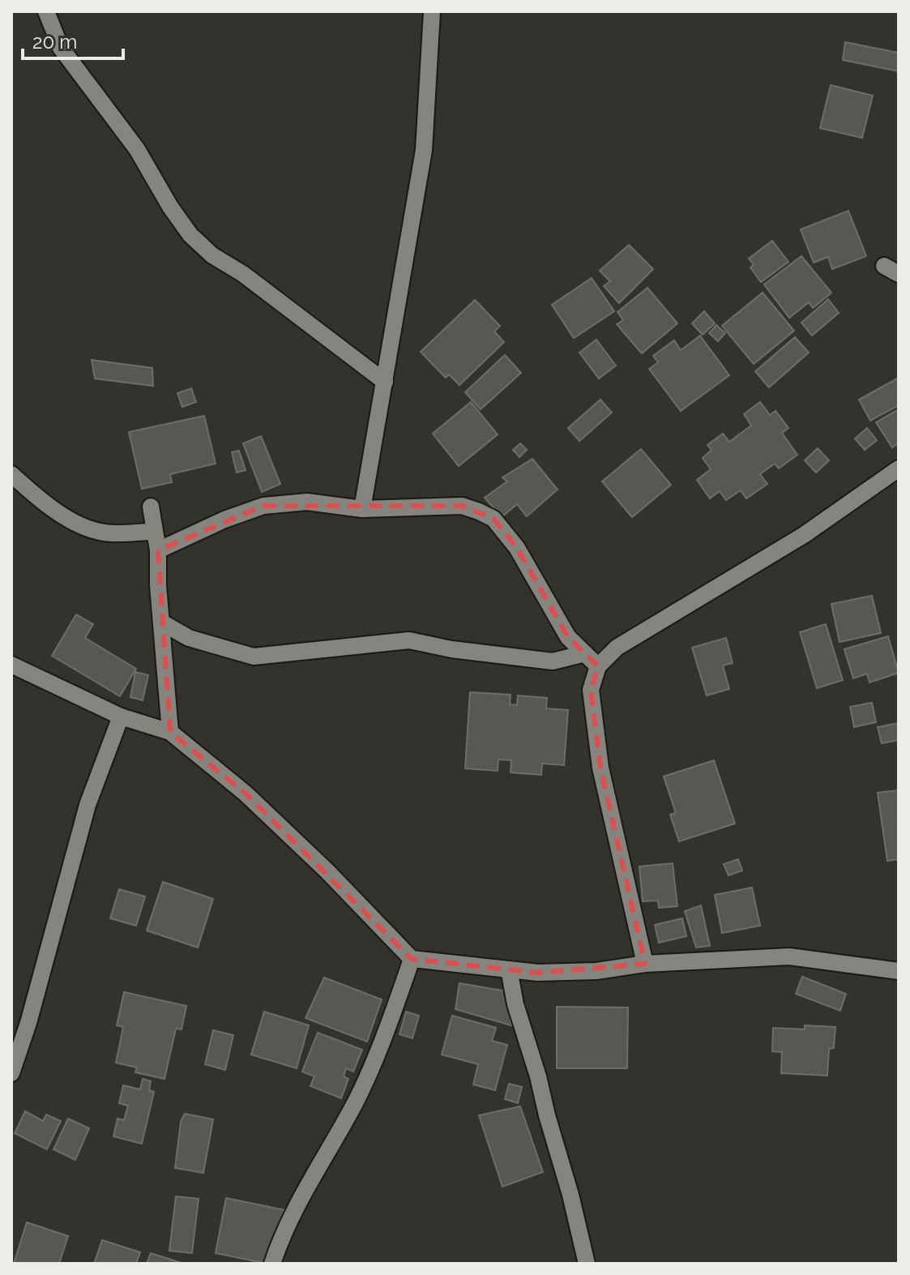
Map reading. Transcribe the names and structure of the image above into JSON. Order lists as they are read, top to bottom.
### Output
{
  "scale_bar": "20 m"
}
